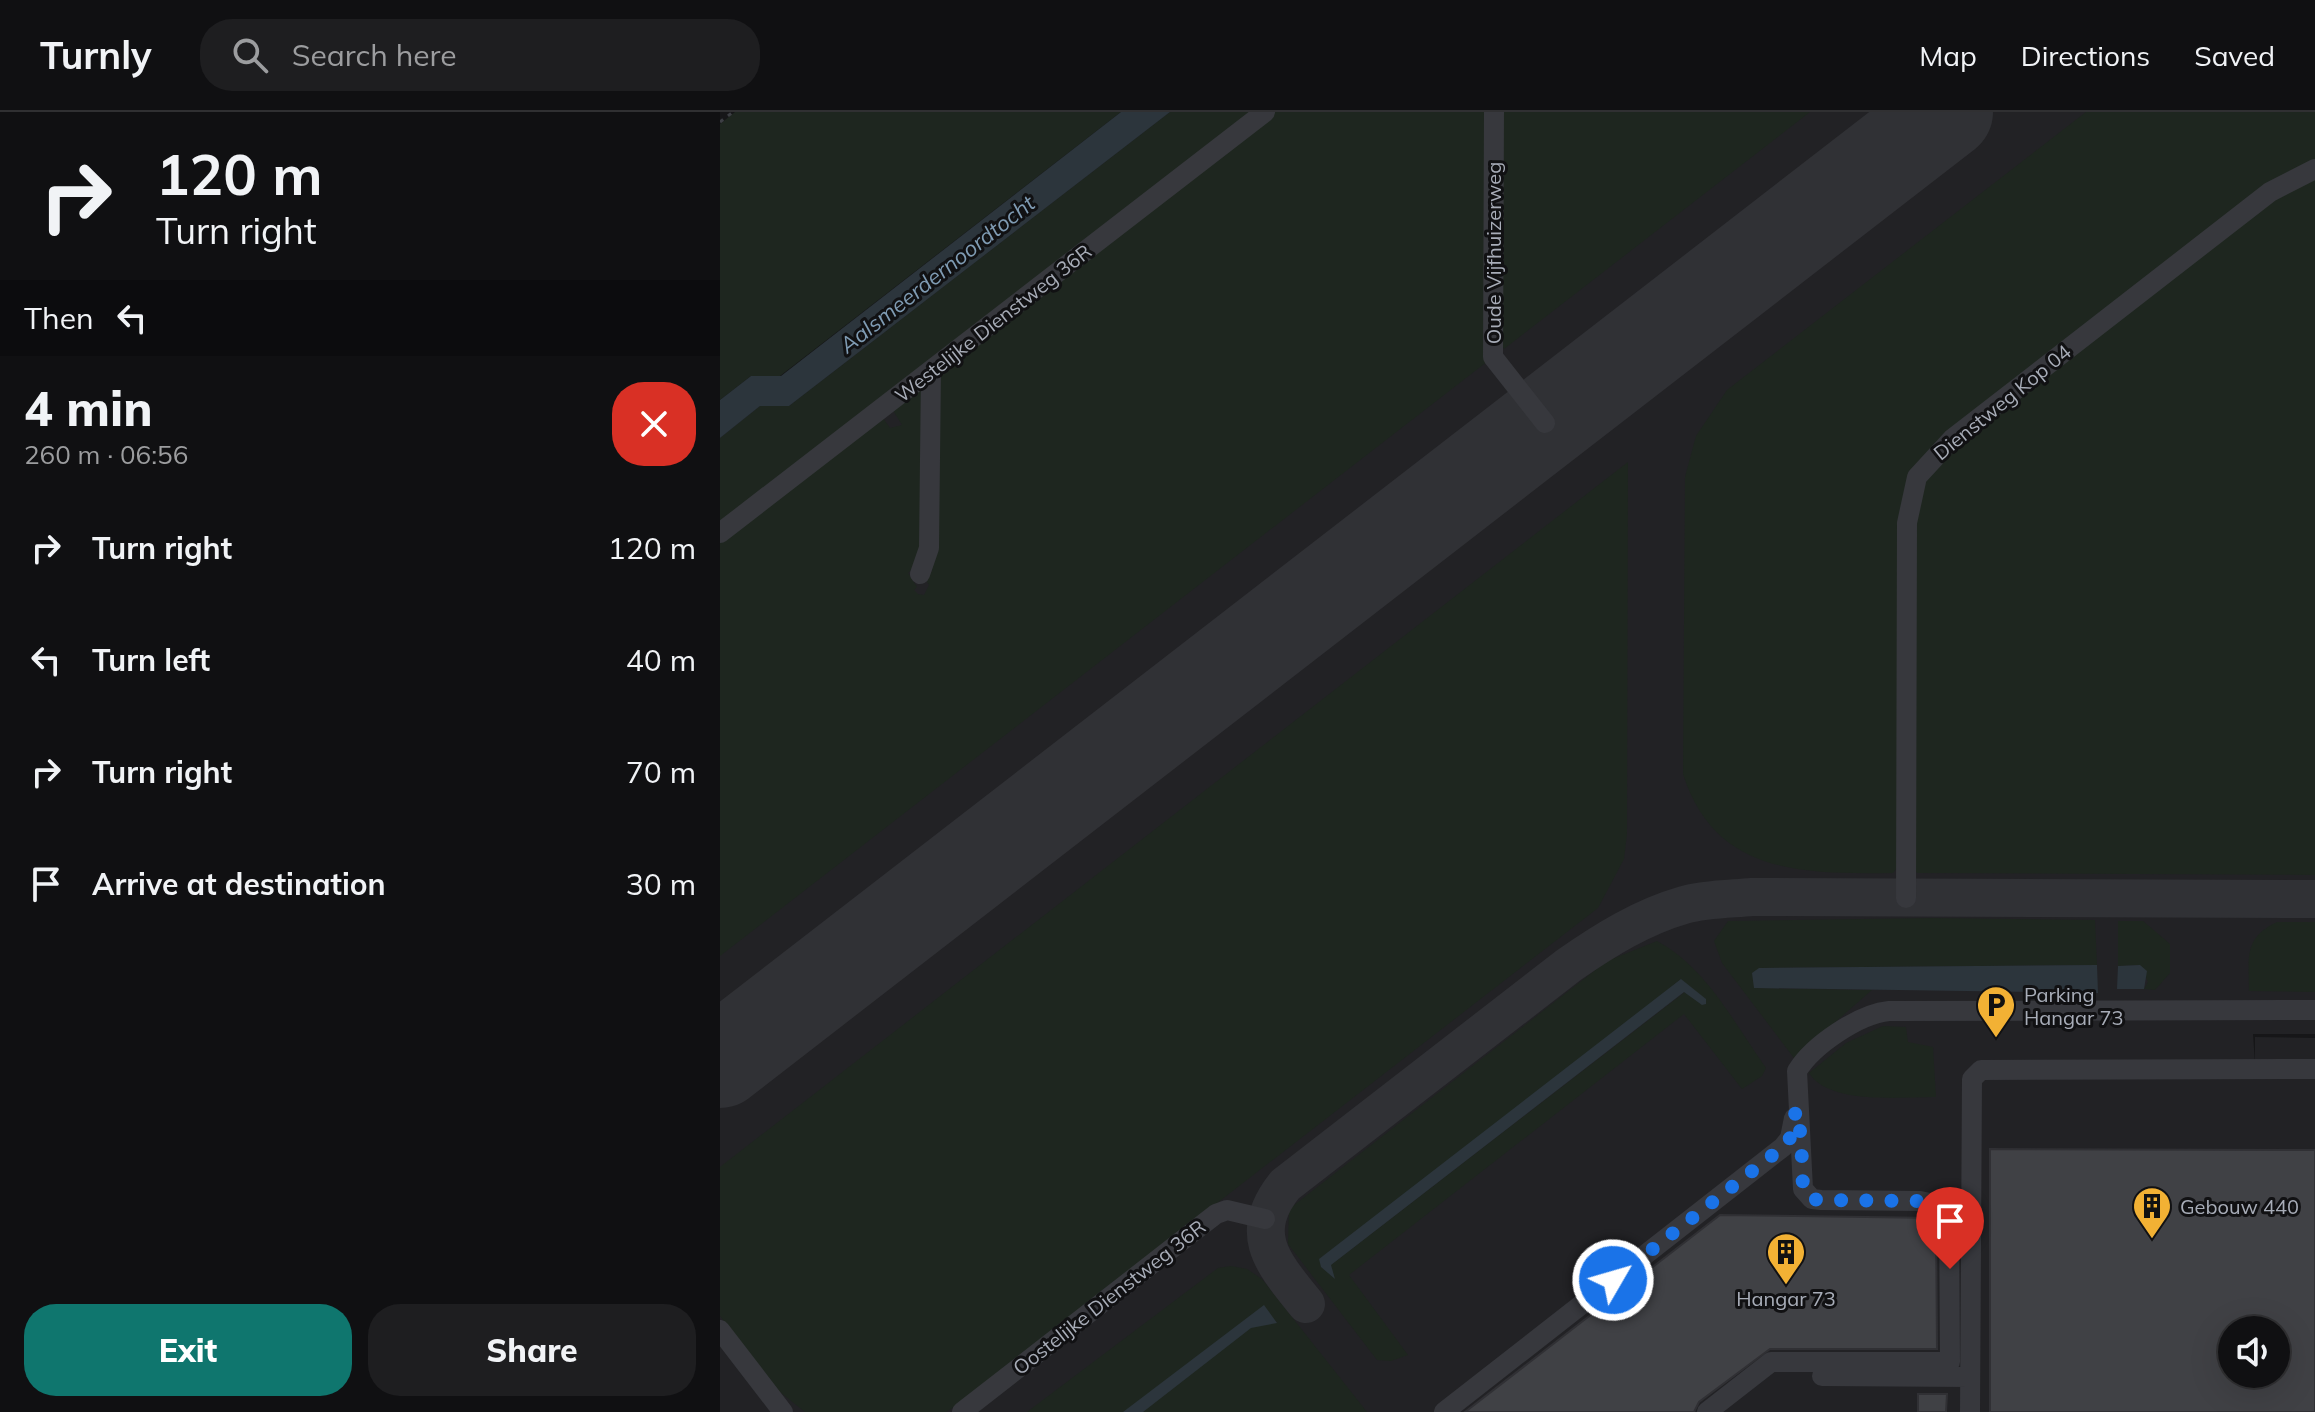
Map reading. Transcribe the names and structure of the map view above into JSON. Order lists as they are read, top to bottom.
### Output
{
  "streets": {
    "lane": [
      "Oude Vijfhuizerweg",
      "Westelijke Dienstweg 36R",
      "Dienstweg Kop 04",
      "Oostelijke Dienstweg 36R"
    ]
  },
  "water": ["Aalsmeerdernoordtocht"],
  "places": {
    "parking": ["Parking Hangar 73"],
    "building": ["Gebouw 440", "Hangar 73"]
  },
  "page": {
    "header": "Turnly",
    "search": "Search here",
    "nav": ["Map", "Directions", "Saved"],
    "turn": ["120 m", "Turn right"],
    "then": "Then",
    "heading": ["4 min", "260 m · 06:56"],
    "list": [
      {
        "name": "Turn right",
        "value": "120 m"
      },
      {
        "name": "Turn left",
        "value": "40 m"
      },
      {
        "name": "Turn right",
        "value": "70 m"
      },
      {
        "name": "Arrive at destination",
        "value": "30 m"
      }
    ],
    "buttons": ["Exit", "Share"]
  }
}
